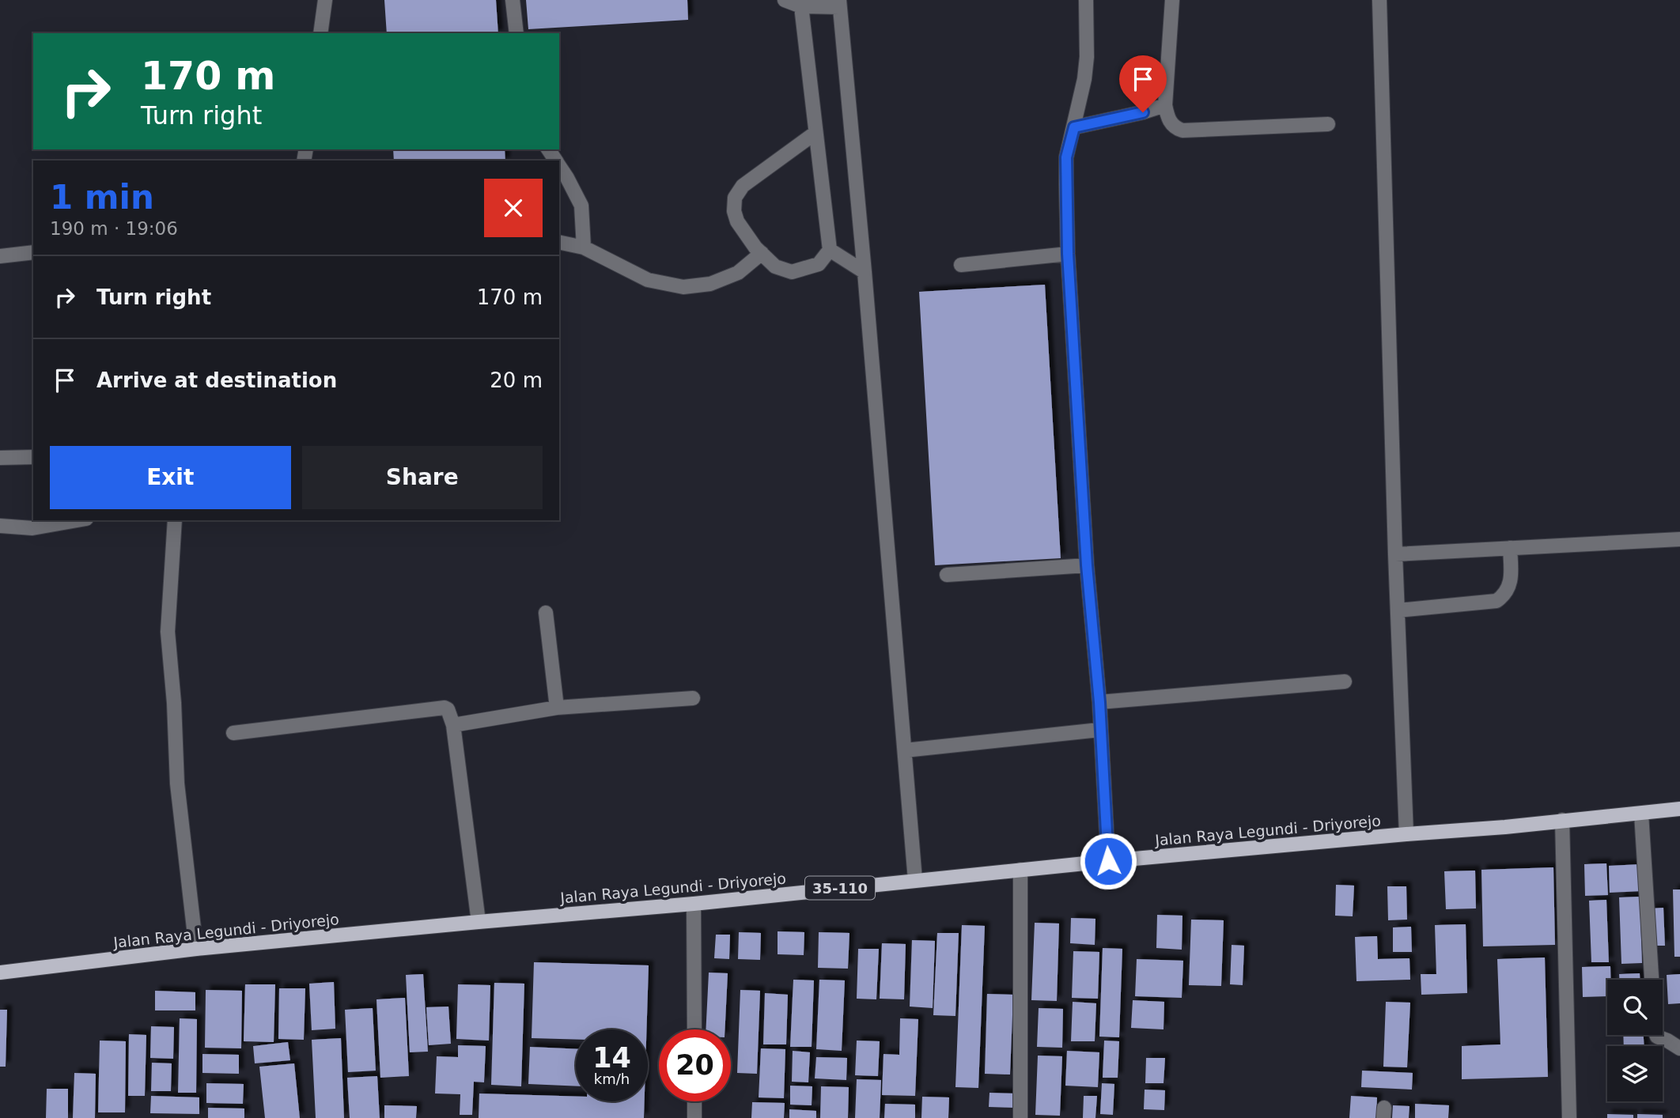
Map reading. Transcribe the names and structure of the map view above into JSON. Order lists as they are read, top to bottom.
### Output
{
  "streets": {
    "main road": ["Jalan Raya Legundi - Driyorejo", "35-110"]
  },
  "page": {
    "turn": ["170 m", "Turn right"],
    "heading": ["1 min", "190 m · 19:06"],
    "list": [
      {
        "name": "Turn right",
        "value": "170 m"
      },
      {
        "name": "Arrive at destination",
        "value": "20 m"
      }
    ],
    "buttons": ["Exit", "Share"],
    "speed": "14 km/h",
    "limit": "20"
  }
}
